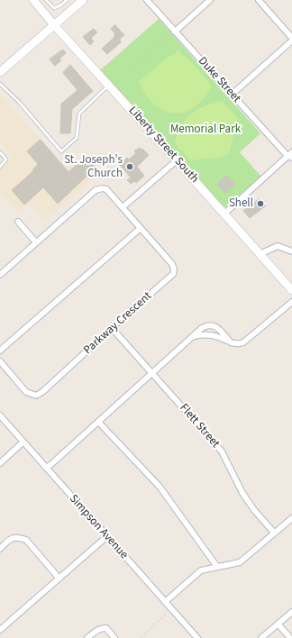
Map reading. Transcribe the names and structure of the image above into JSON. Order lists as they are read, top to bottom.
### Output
{
  "streets": {
    "main road": ["Liberty Street South"],
    "street": [
      "Duke Street",
      "Parkway Crescent",
      "Flett Street",
      "Simpson Avenue"
    ]
  },
  "crossings": [
    ["Parkway Crescent", "Flett Street"]
  ],
  "parks": ["Memorial Park"],
  "places": ["St. Joseph's Church", "Shell"]
}
